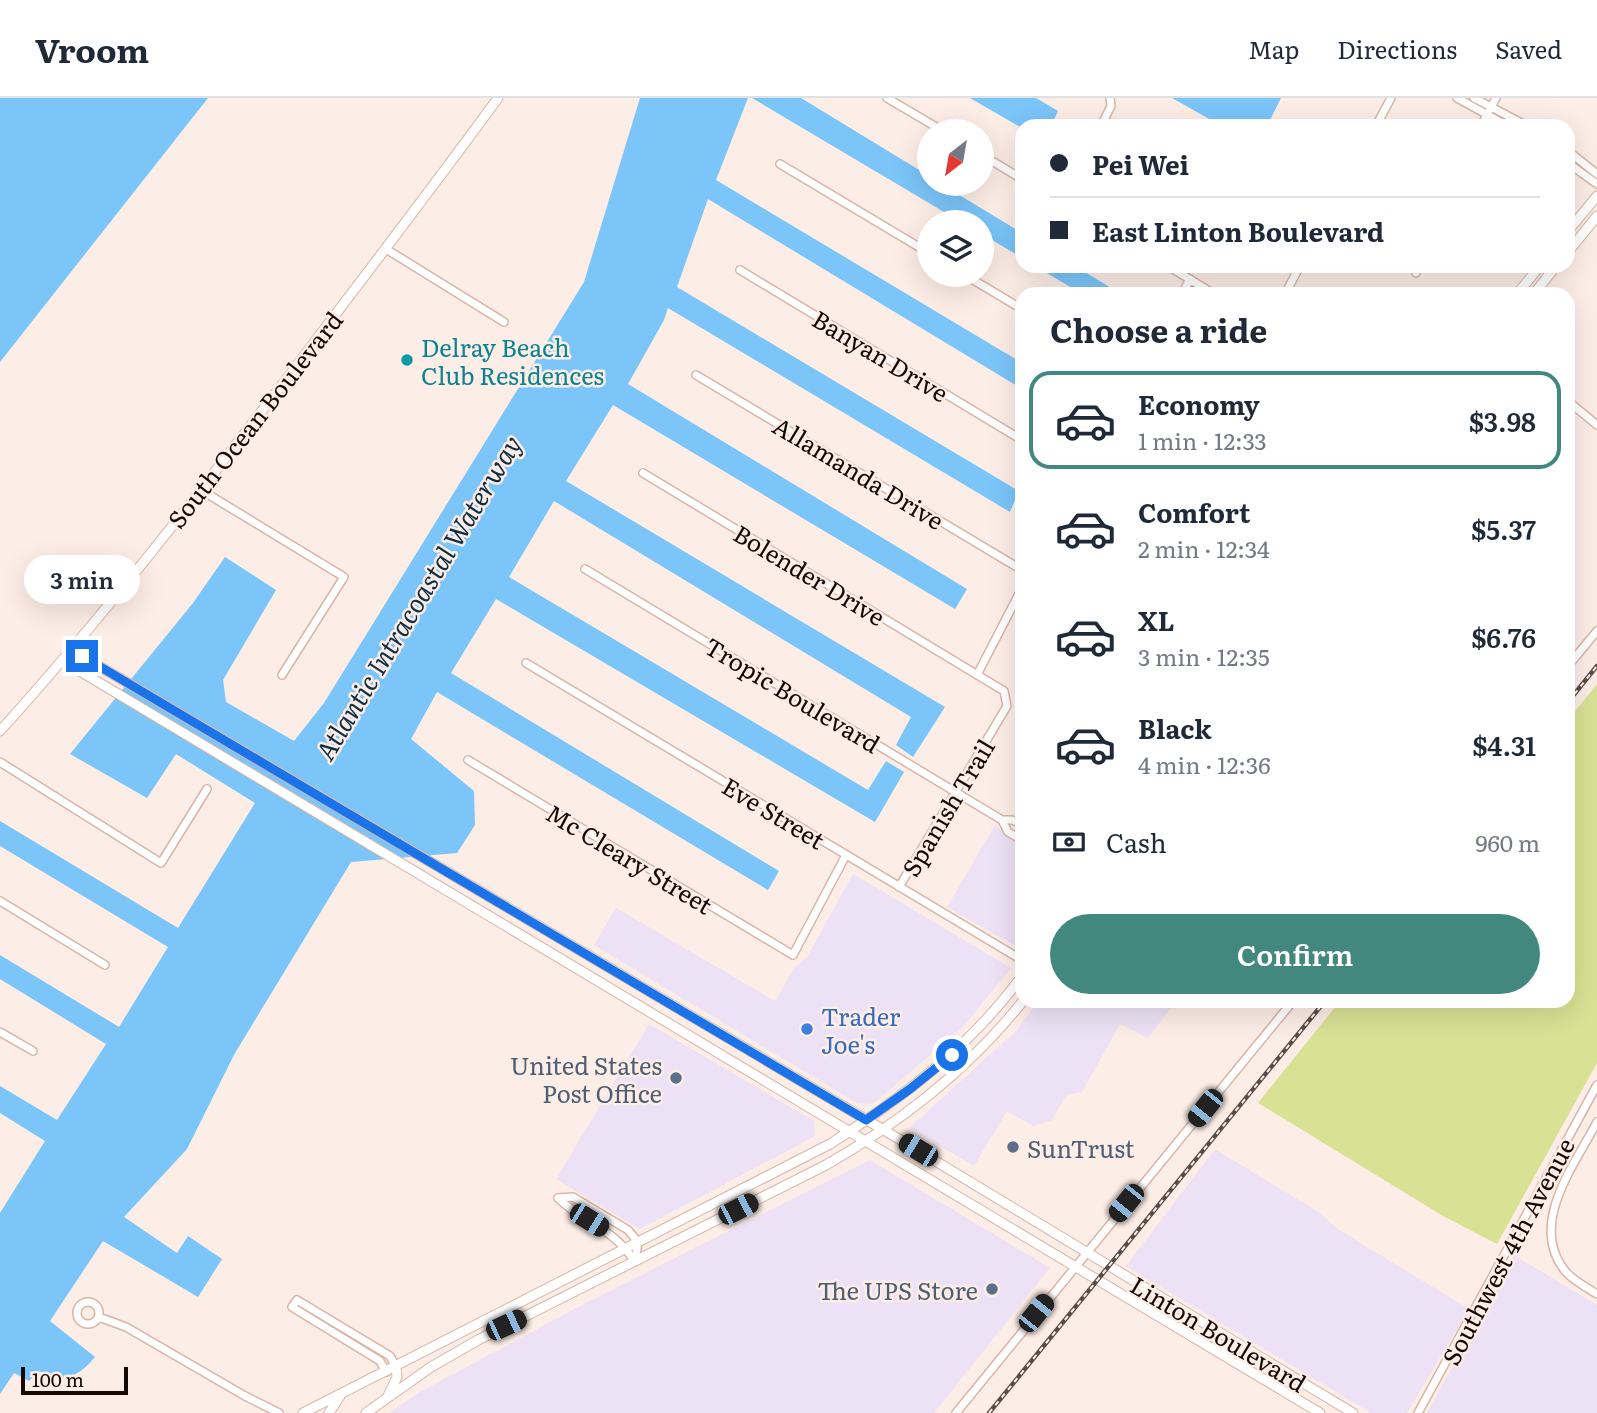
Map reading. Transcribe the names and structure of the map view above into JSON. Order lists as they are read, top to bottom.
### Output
{
  "streets": {
    "main road": ["South Ocean Boulevard", "Linton Boulevard"],
    "street": [
      "Banyan Drive",
      "Allamanda Drive",
      "Bolender Drive",
      "Tropic Boulevard",
      "Spanish Trail",
      "Eve Street",
      "Mc Cleary Street",
      "Southwest 4th Avenue"
    ]
  },
  "crossings": [
    ["South Ocean Boulevard", "Linton Boulevard"],
    ["Bolender Drive", "Spanish Trail"],
    ["Tropic Boulevard", "Spanish Trail"],
    ["Spanish Trail", "Eve Street"],
    ["Eve Street", "Mc Cleary Street"]
  ],
  "water": ["Atlantic Intracoastal Waterway"],
  "places": [
    "Delray Beach Club Residences",
    "Trader Joe's",
    "United States Post Office",
    "SunTrust",
    "The UPS Store"
  ],
  "scale_bar": "100 m",
  "north": "bottom left",
  "page": {
    "header": "Vroom",
    "nav": ["Map", "Directions", "Saved"],
    "banner": ["Pei Wei", "East Linton Boulevard"],
    "heading": "Choose a ride",
    "list": [
      {
        "name": "Economy",
        "note": "1 min · 12:33",
        "value": "$3.98"
      },
      {
        "name": "Comfort",
        "note": "2 min · 12:34",
        "value": "$5.37"
      },
      {
        "name": "XL",
        "note": "3 min · 12:35",
        "value": "$6.76"
      },
      {
        "name": "Black",
        "note": "4 min · 12:36",
        "value": "$4.31"
      }
    ],
    "bubble": "3 min",
    "pay": ["Cash", "960 m"],
    "buttons": "Confirm",
    "scale": "100 m"
  }
}
